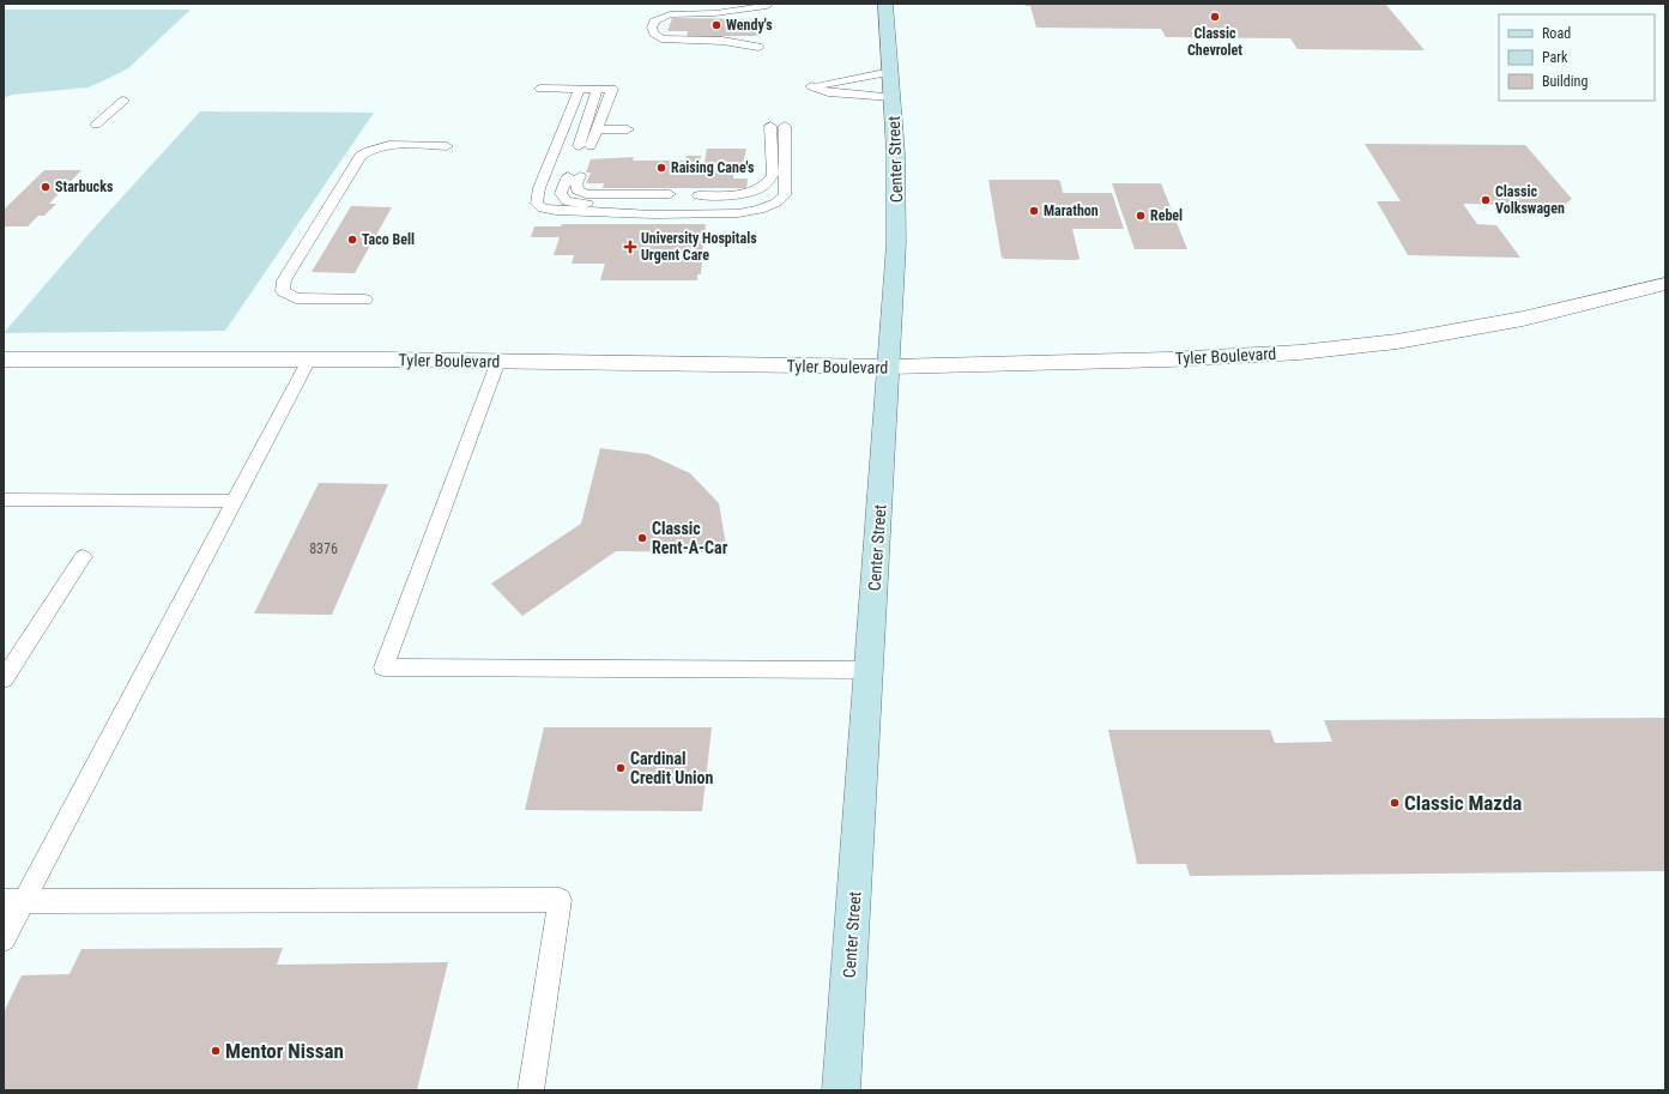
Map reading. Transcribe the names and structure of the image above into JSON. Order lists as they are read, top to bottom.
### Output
{
  "streets": {
    "main road": ["Center Street"],
    "street": ["Tyler Boulevard"]
  },
  "crossings": [
    ["Center Street", "Tyler Boulevard"]
  ],
  "places": {
    "other": [
      "Classic Chevrolet",
      "Wendy's",
      "Raising Cane's",
      "Starbucks",
      "Classic Volkswagen",
      "Marathon",
      "Rebel",
      "Taco Bell",
      "Classic Rent-A-Car",
      "Cardinal Credit Union",
      "Classic Mazda",
      "Mentor Nissan"
    ],
    "health": ["University Hospitals Urgent Care"]
  },
  "house_numbers": ["8376"],
  "legend": ["Road", "Park", "Building"]
}
